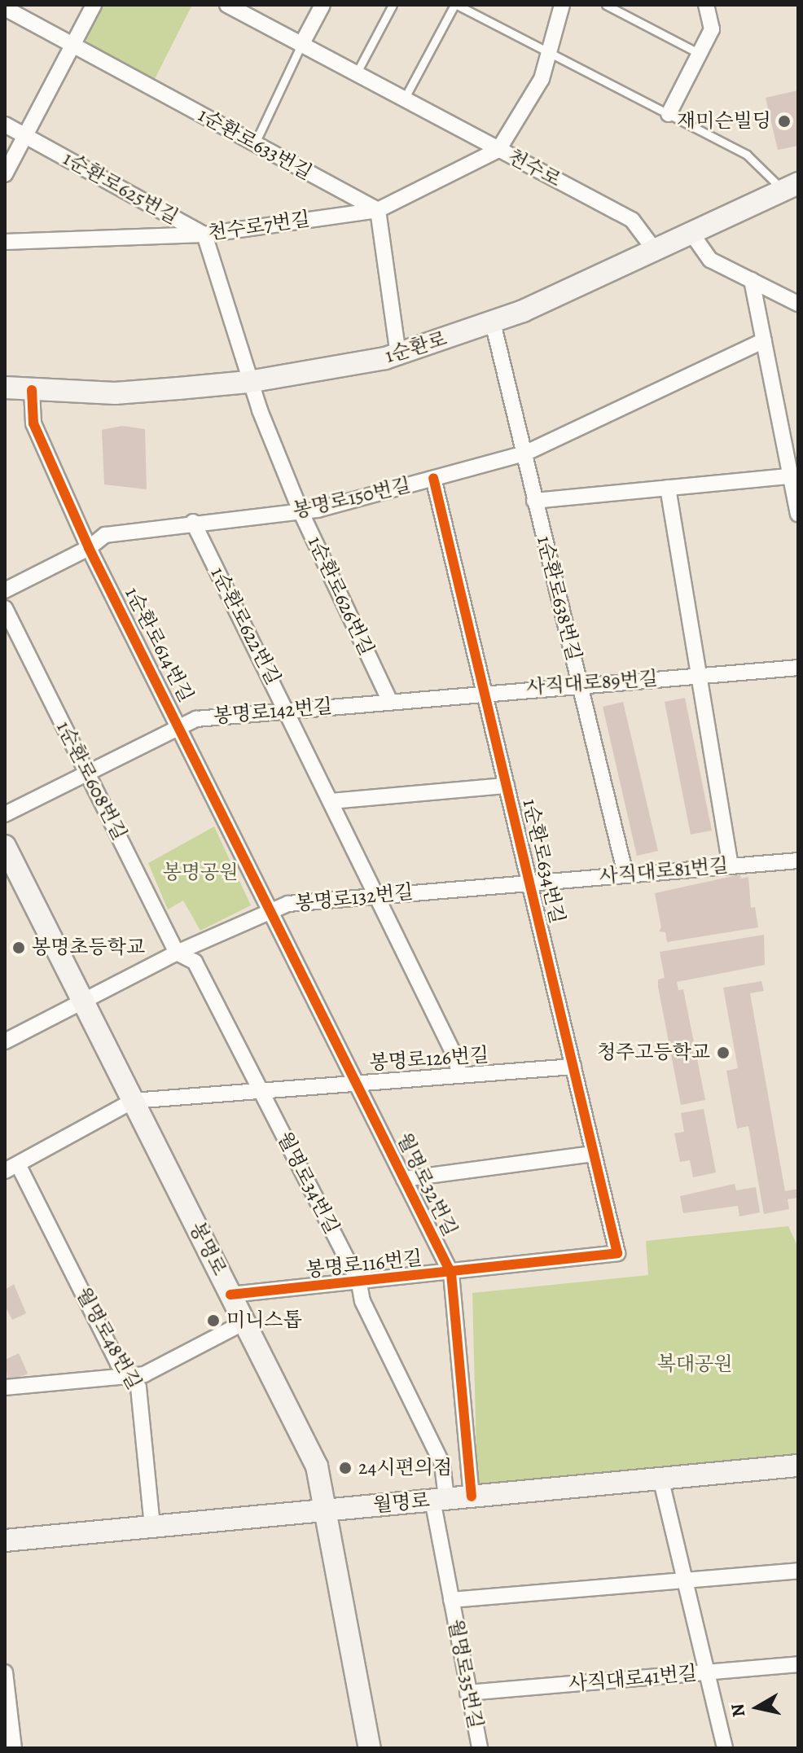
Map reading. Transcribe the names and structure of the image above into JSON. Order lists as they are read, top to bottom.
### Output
{
  "streets": {
    "street": [
      "1순환로633번길",
      "천수로",
      "1순환로625번길",
      "천수로7번길",
      "1순환로",
      "봉명로150번길",
      "1순환로626번길",
      "1순환로638번길",
      "1순환로622번길",
      "1순환로614번길",
      "사직대로89번길",
      "봉명로142번길",
      "1순환로608번길",
      "1순환로634번길",
      "사직대로81번길",
      "봉명로132번길",
      "봉명로126번길",
      "월명로34번길",
      "월명로32번길",
      "봉명로",
      "봉명로116번길",
      "월명로48번길",
      "월명로",
      "월명로35번길",
      "사직대로41번길"
    ]
  },
  "crossings": [
    ["1순환로633번길", "천수로7번길"],
    ["천수로", "천수로7번길"],
    ["천수로", "1순환로"],
    ["1순환로625번길", "천수로7번길"],
    ["1순환로", "1순환로626번길"],
    ["1순환로", "1순환로638번길"],
    ["1순환로", "1순환로614번길"],
    ["봉명로150번길", "1순환로626번길"],
    ["봉명로150번길", "1순환로638번길"],
    ["봉명로150번길", "1순환로622번길"],
    ["봉명로150번길", "1순환로614번길"],
    ["봉명로150번길", "1순환로634번길"],
    ["1순환로626번길", "봉명로142번길"],
    ["1순환로638번길", "사직대로89번길"],
    ["1순환로638번길", "사직대로81번길"],
    ["1순환로622번길", "봉명로142번길"],
    ["1순환로622번길", "봉명로132번길"],
    ["1순환로622번길", "봉명로126번길"],
    ["1순환로614번길", "봉명로142번길"],
    ["1순환로614번길", "봉명로132번길"],
    ["1순환로614번길", "월명로32번길"],
    ["사직대로89번길", "봉명로142번길"],
    ["사직대로89번길", "1순환로634번길"],
    ["봉명로142번길", "1순환로608번길"],
    ["봉명로142번길", "1순환로634번길"],
    ["1순환로608번길", "봉명로132번길"],
    ["1순환로608번길", "월명로34번길"],
    ["1순환로634번길", "사직대로81번길"],
    ["1순환로634번길", "봉명로132번길"],
    ["1순환로634번길", "봉명로126번길"],
    ["1순환로634번길", "봉명로116번길"],
    ["사직대로81번길", "봉명로132번길"],
    ["봉명로132번길", "월명로34번길"],
    ["봉명로132번길", "월명로32번길"],
    ["봉명로132번길", "봉명로"],
    ["봉명로126번길", "월명로34번길"],
    ["봉명로126번길", "월명로32번길"],
    ["봉명로126번길", "봉명로"],
    ["월명로34번길", "봉명로116번길"],
    ["월명로34번길", "월명로"],
    ["월명로34번길", "월명로35번길"],
    ["월명로32번길", "봉명로116번길"],
    ["월명로32번길", "월명로"],
    ["봉명로", "봉명로116번길"],
    ["봉명로", "월명로"],
    ["월명로48번길", "월명로"],
    ["월명로", "월명로35번길"],
    ["월명로35번길", "사직대로41번길"]
  ],
  "parks": ["봉명공원", "복대공원"],
  "places": [
    "재미슨빌딩",
    "봉명초등학교",
    "청주고등학교",
    "미니스톱",
    "24시편의점"
  ],
  "north": "left"
}
